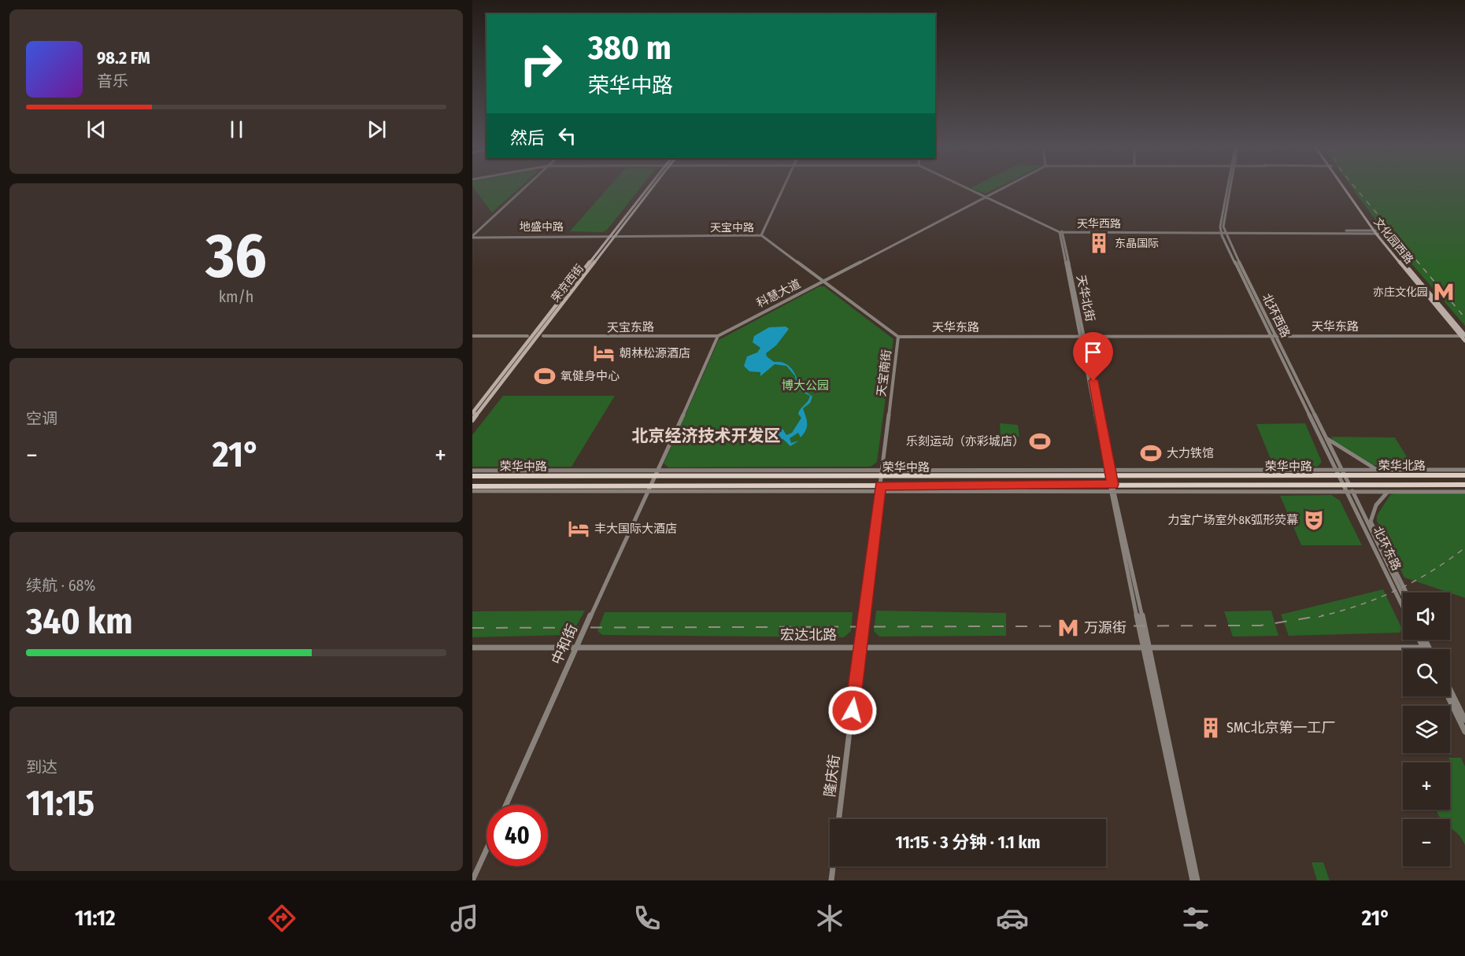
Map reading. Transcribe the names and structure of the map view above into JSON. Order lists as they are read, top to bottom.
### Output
{
  "streets": {
    "main road": [
      "文化园西路",
      "荣京西街",
      "荣华北路",
      "荣华中路"
    ],
    "street": [
      "天华西路",
      "地盛中路",
      "天宝中路",
      "科慧大道",
      "天华北街",
      "北环西路",
      "天华东路",
      "天宝东路",
      "天宝南街",
      "北环东路",
      "宏达北路",
      "中和街",
      "隆庆街"
    ]
  },
  "crossings": [
    ["天华西路", "文化园西路"],
    ["天华西路", "科慧大道"],
    ["天华西路", "天华北街"],
    ["天华西路", "北环西路"],
    ["地盛中路", "天宝中路"],
    ["地盛中路", "荣京西街"],
    ["天宝中路", "荣京西街"],
    ["天宝中路", "科慧大道"],
    ["天宝中路", "天宝南街"],
    ["文化园西路", "天华东路"],
    ["科慧大道", "天宝东路"],
    ["科慧大道", "天宝南街"],
    ["天华北街", "天华东路"],
    ["天华北街", "荣华中路"],
    ["北环西路", "天华东路"],
    ["北环西路", "荣华北路"],
    ["北环西路", "荣华中路"],
    ["北环西路", "北环东路"],
    ["天华东路", "天宝南街"],
    ["天宝南街", "荣华中路"],
    ["天宝南街", "隆庆街"],
    ["荣华北路", "荣华中路"],
    ["荣华北路", "北环东路"],
    ["荣华中路", "北环东路"],
    ["荣华中路", "中和街"],
    ["荣华中路", "隆庆街"],
    ["宏达北路", "中和街"],
    ["宏达北路", "隆庆街"]
  ],
  "districts": ["北京经济技术开发区"],
  "parks": ["博大公园"],
  "places": {
    "building": ["东晶国际", "SMC北京第一工厂"],
    "metro station": ["亦庄文化园", "万源街"],
    "hotel": ["朝林松源酒店", "丰大国际大酒店"],
    "sports": ["氧健身中心", "乐刻运动（亦彩城店）", "大力铁馆"],
    "theatre": ["力宝广场室外8K弧形荧幕"]
  },
  "page": {
    "turn": ["380 m", "荣华中路"],
    "song": ["98.2 FM", "音乐"],
    "then": "然后",
    "tile": [
      ["36", "km/h"],
      "空调",
      ["续航 · 68%", "340 km"],
      ["到达", "11:15"]
    ],
    "heat": ["−", "21°", "+"],
    "map_buttons": ["+", "−"],
    "limit": "40",
    "trip": "11:15 · 3 分钟 · 1.1 km",
    "tabs": ["11:12", "21°"]
  }
}
